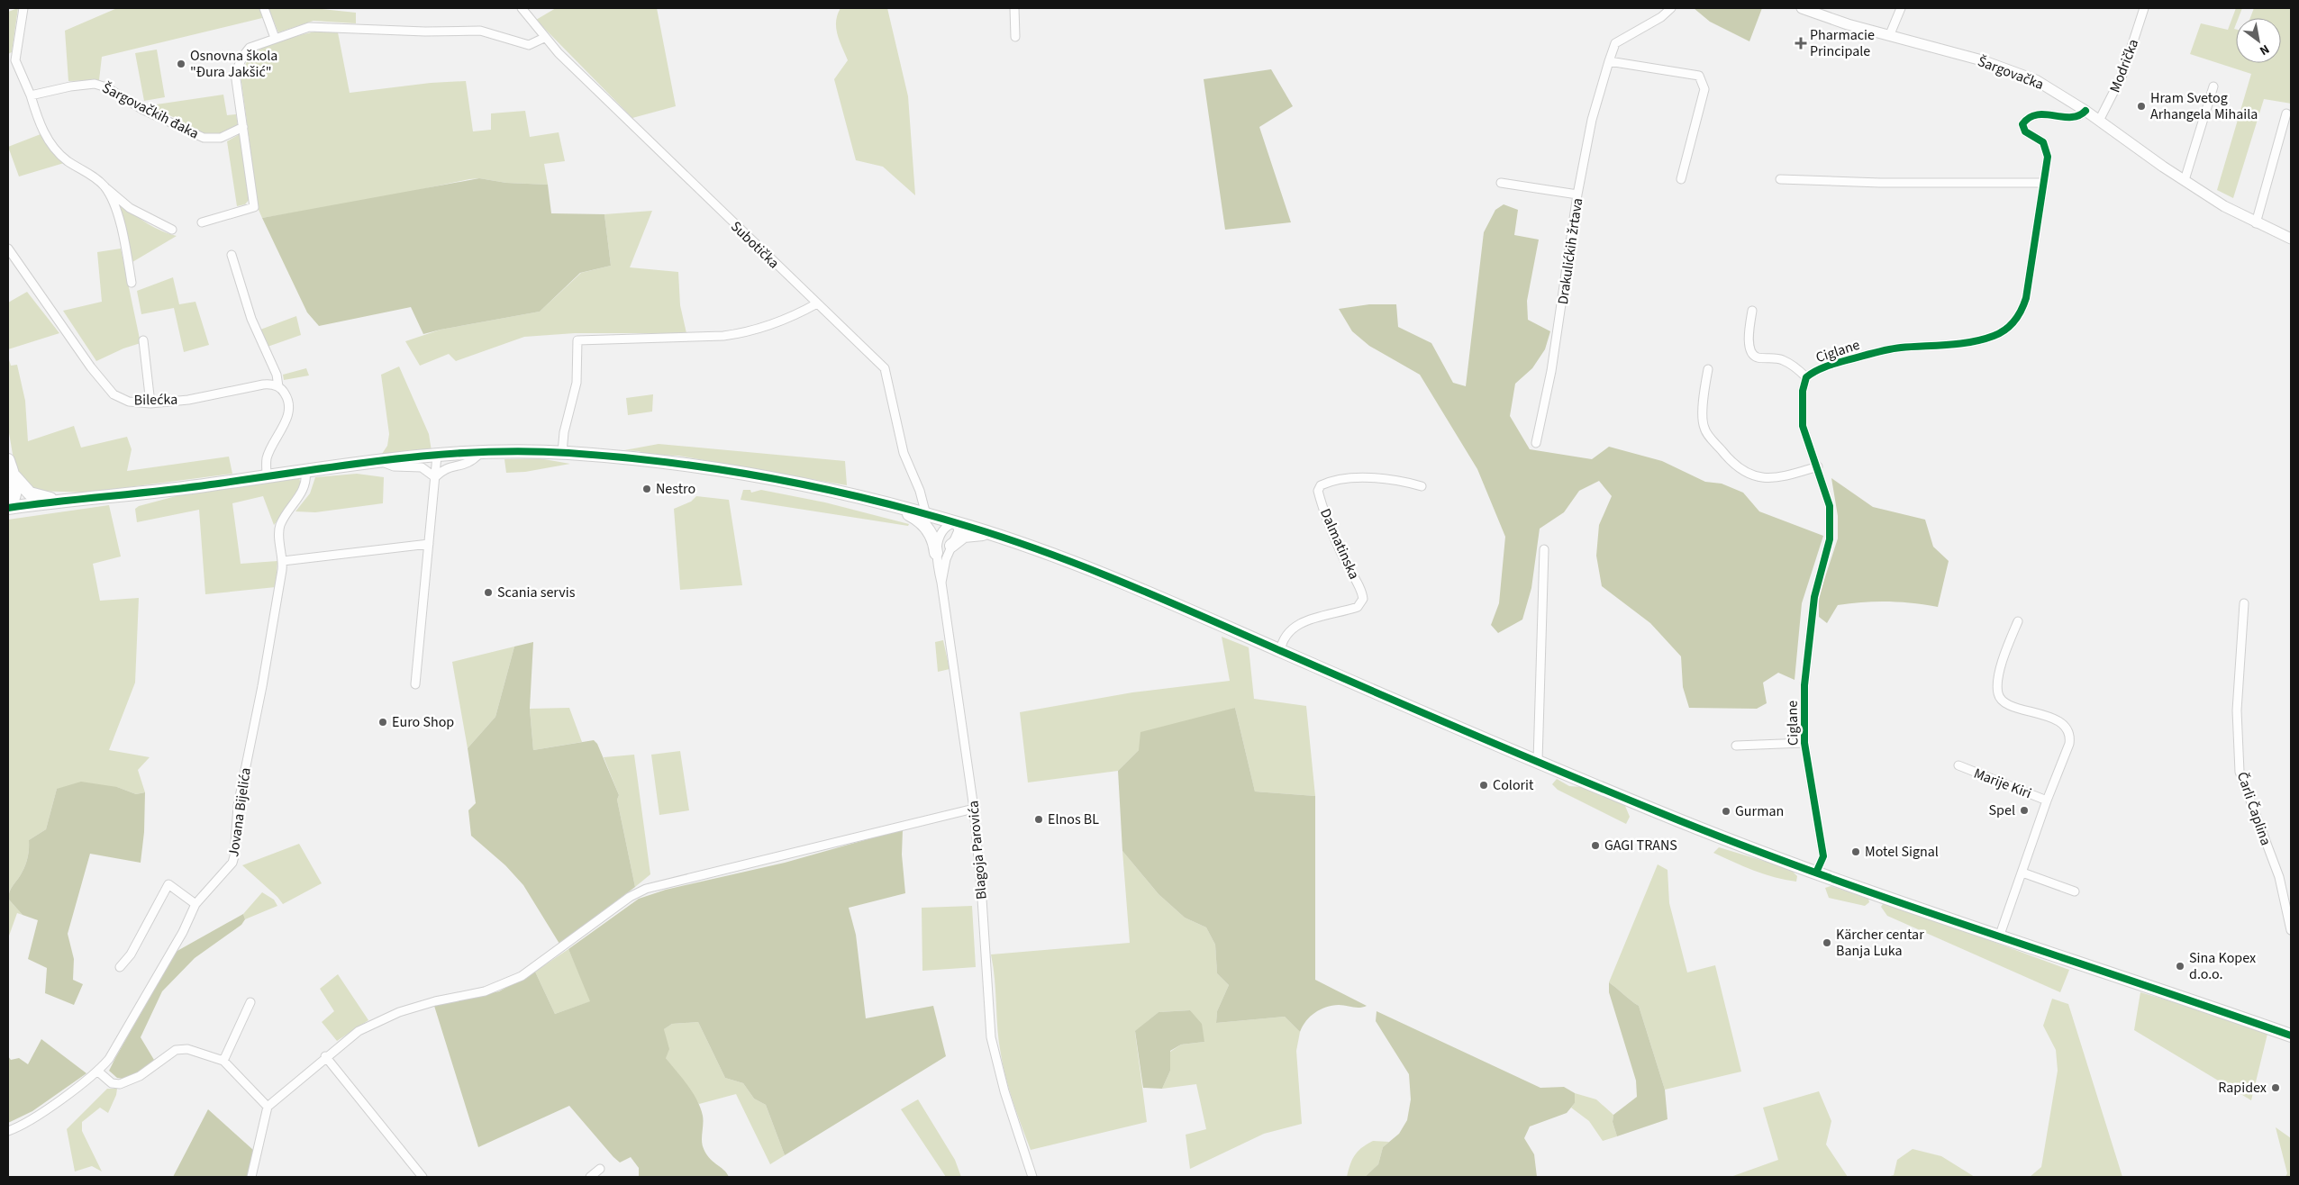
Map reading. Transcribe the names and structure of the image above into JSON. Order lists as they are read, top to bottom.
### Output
{
  "streets": {
    "street": [
      "Modrička",
      "Šargovačka",
      "Šargovačkih đaka",
      "Subotička",
      "Drakulićkih žrtava",
      "Ciglane",
      "Bilećka",
      "Dalmatinska",
      "Marije Kiri",
      "Čarli Čaplina",
      "Jovana Bijelića",
      "Blagoja Parovića"
    ]
  },
  "crossings": [
    ["Modrička", "Šargovačka"],
    ["Šargovačka", "Ciglane"]
  ],
  "places": {
    "health": ["Pharmacie Principale"],
    "other": [
      "Osnovna škola \"Đura Jakšić\"",
      "Hram Svetog Arhangela Mihaila",
      "Nestro",
      "Scania servis",
      "Euro Shop",
      "Colorit",
      "Spel",
      "Gurman",
      "Elnos BL",
      "GAGI TRANS",
      "Motel Signal",
      "Kärcher centar Banja Luka",
      "Sina Kopex d.o.o.",
      "Rapidex"
    ]
  },
  "north": "bottom right"
}
